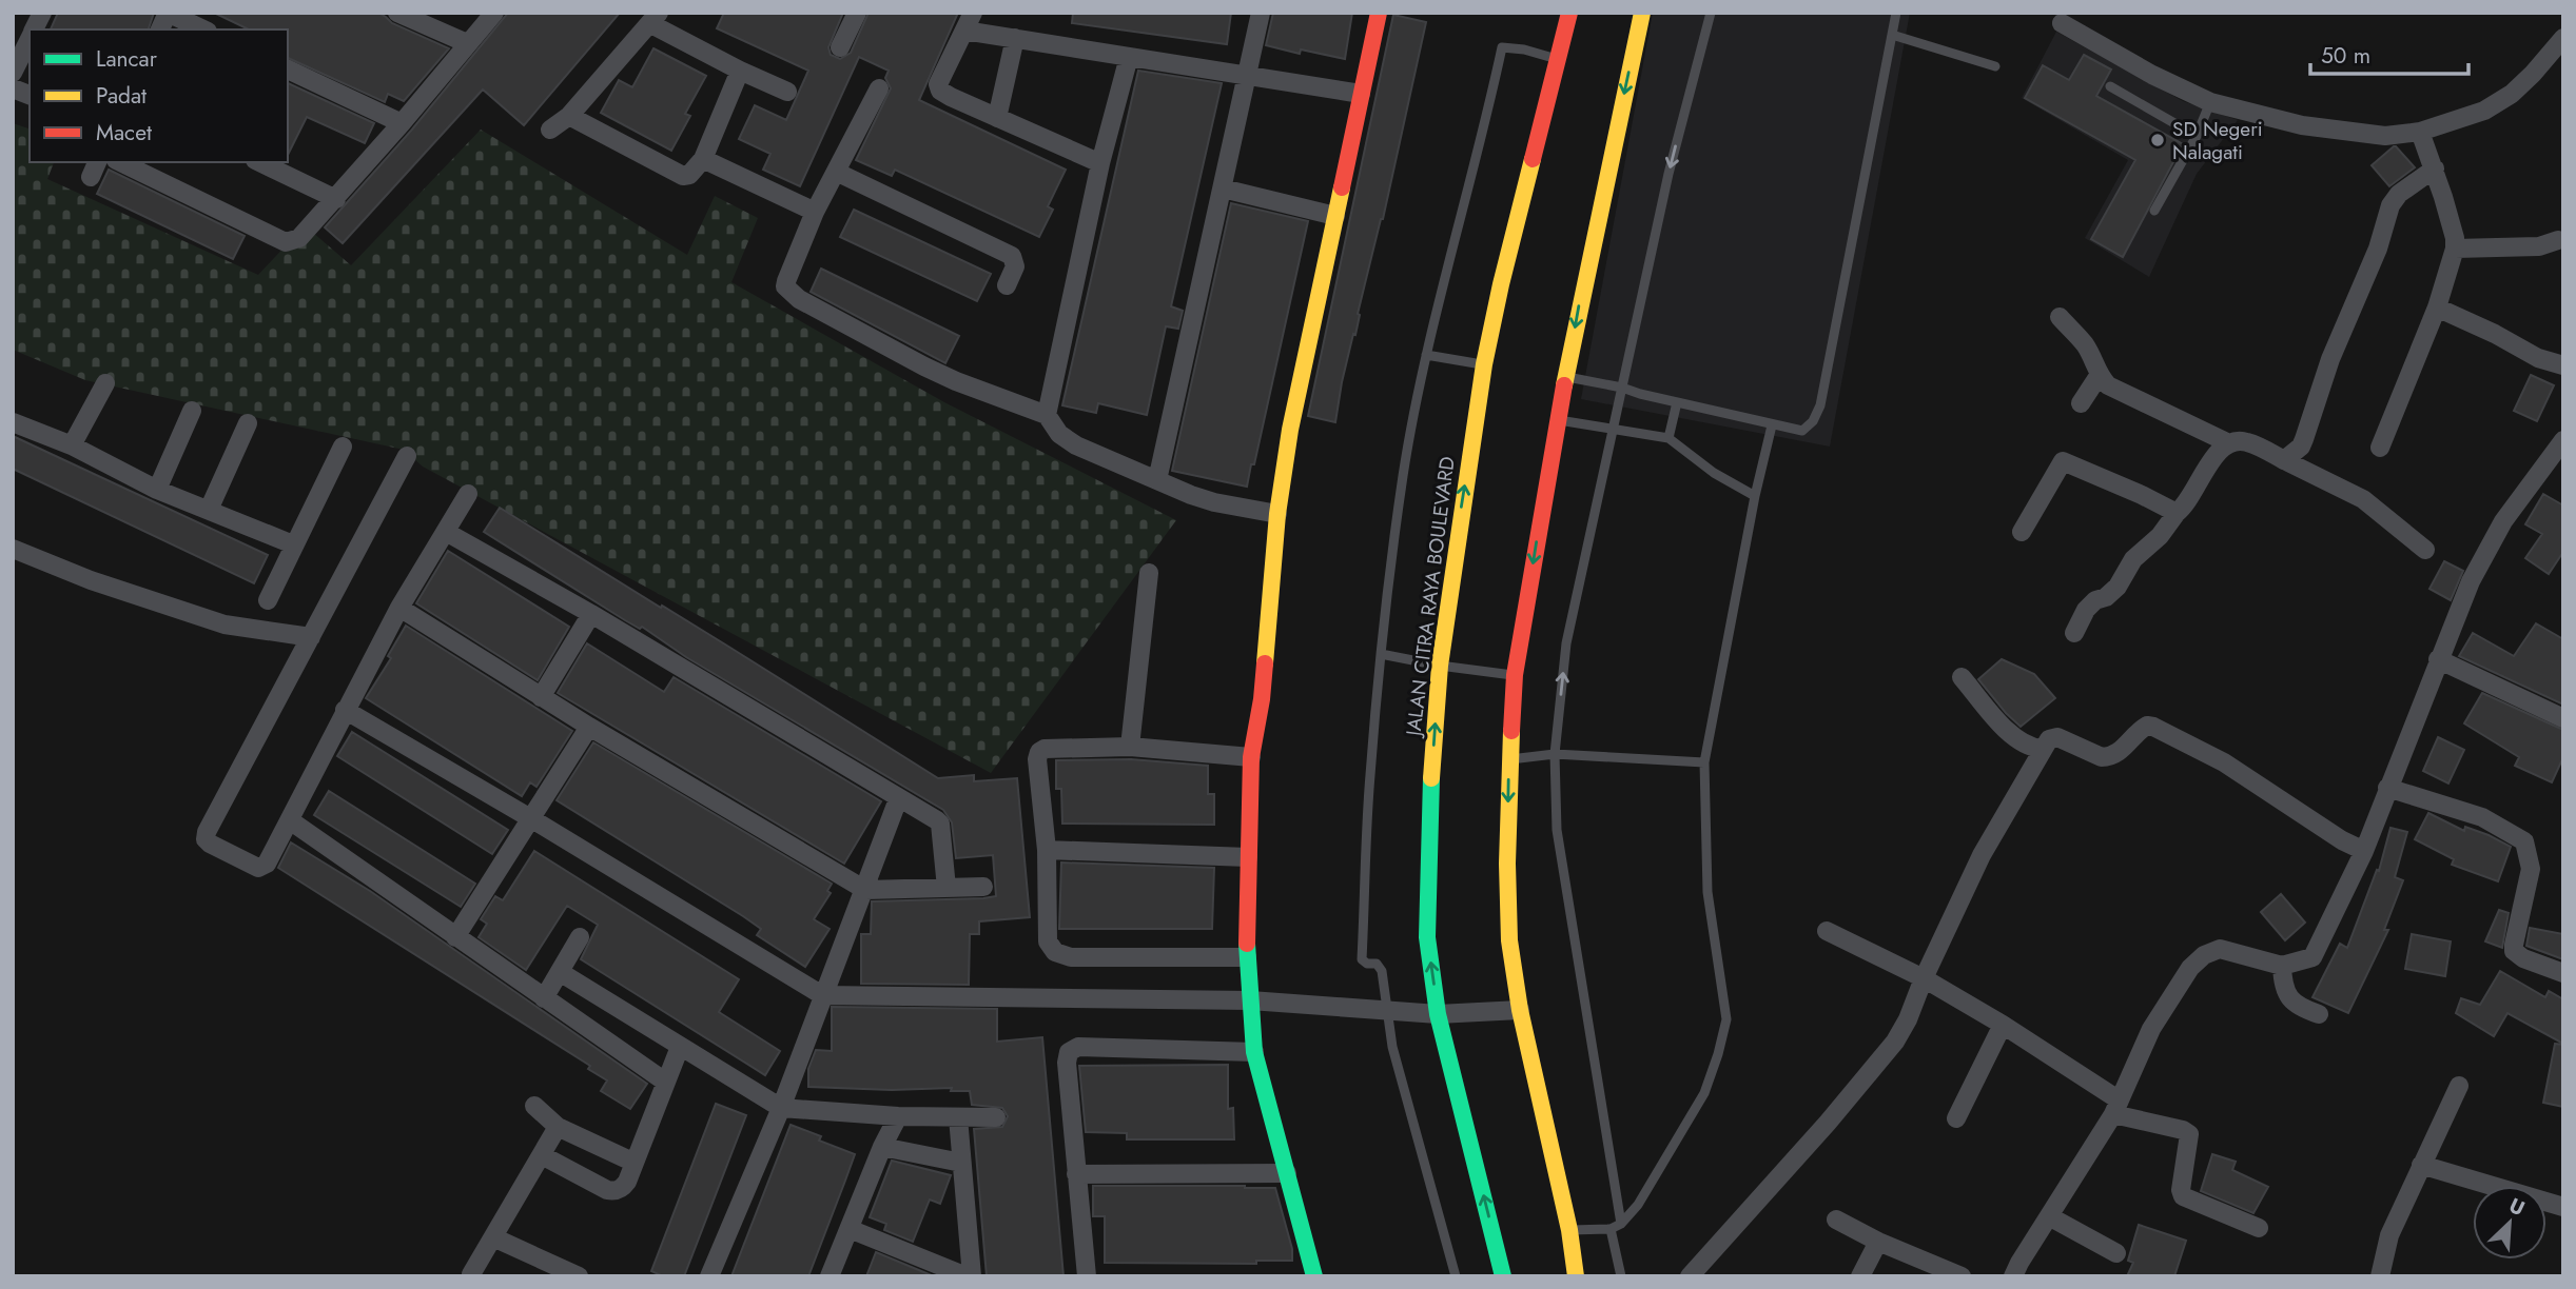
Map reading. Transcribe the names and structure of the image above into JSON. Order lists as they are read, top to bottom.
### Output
{
  "streets": {
    "main road": ["JALAN CITRA RAYA BOULEVARD"]
  },
  "places": ["SD Negeri Nalagati"],
  "legend": ["Lancar", "Padat", "Macet"],
  "scale_bar": "50 m",
  "north": "top right"
}
